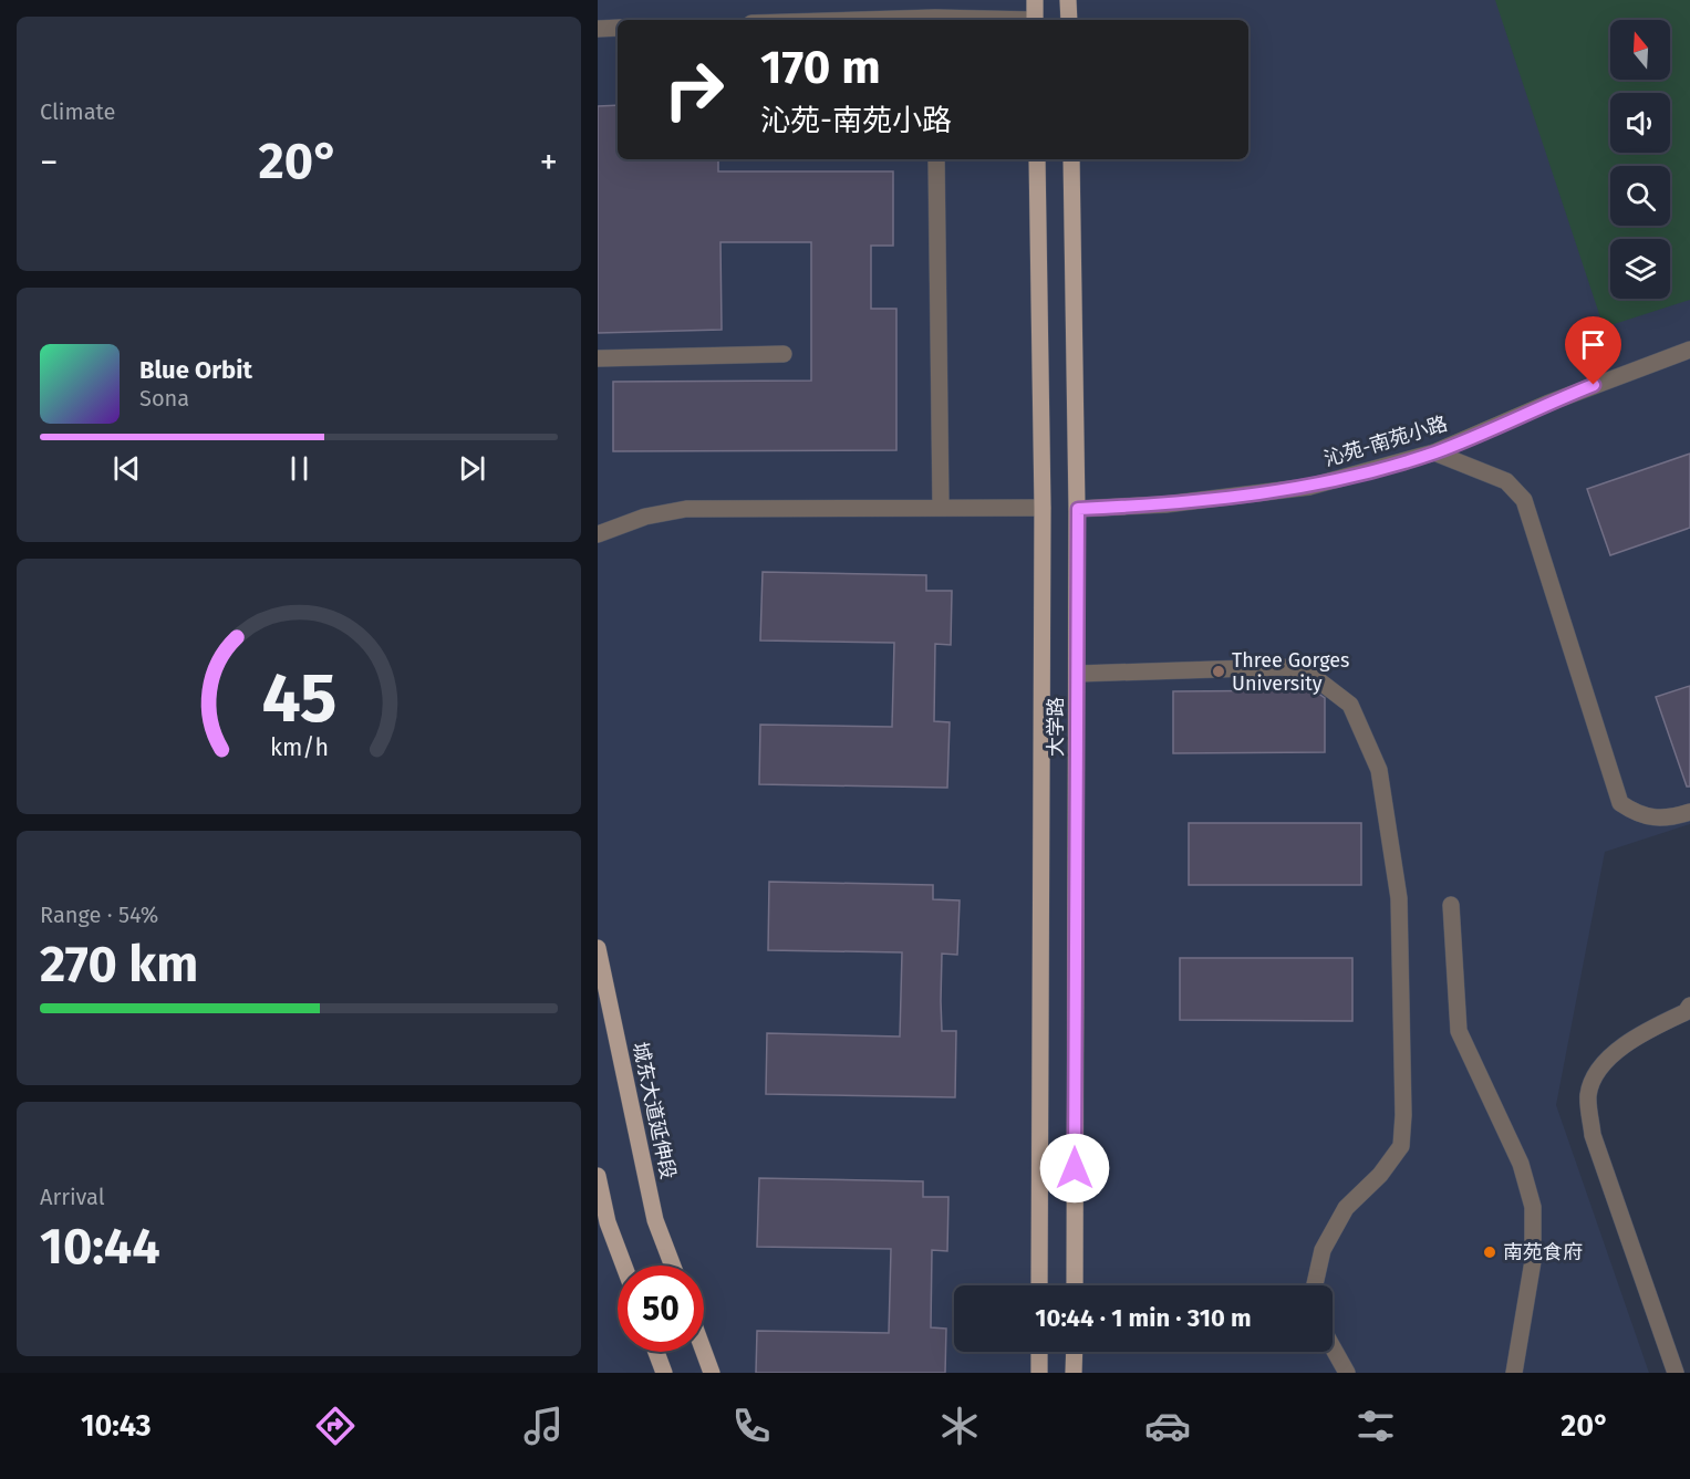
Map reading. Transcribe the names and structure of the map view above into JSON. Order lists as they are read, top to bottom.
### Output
{
  "streets": {
    "main road": ["大学路", "城东大道延伸段"],
    "street": ["沁苑-南苑小路"]
  },
  "crossings": [
    ["沁苑-南苑小路", "大学路"]
  ],
  "places": ["Three Gorges University", "南苑食府"],
  "north": "top",
  "page": {
    "tile": [
      "Climate",
      ["Range · 54%", "270 km"],
      ["Arrival", "10:44"]
    ],
    "turn": ["170 m", "沁苑-南苑小路"],
    "heat": ["−", "20°", "+"],
    "song": ["Blue Orbit", "Sona"],
    "limit": "50",
    "trip": "10:44 · 1 min · 310 m",
    "tabs": ["10:43", "20°"],
    "gauge": ["45", "km/h"]
  }
}
